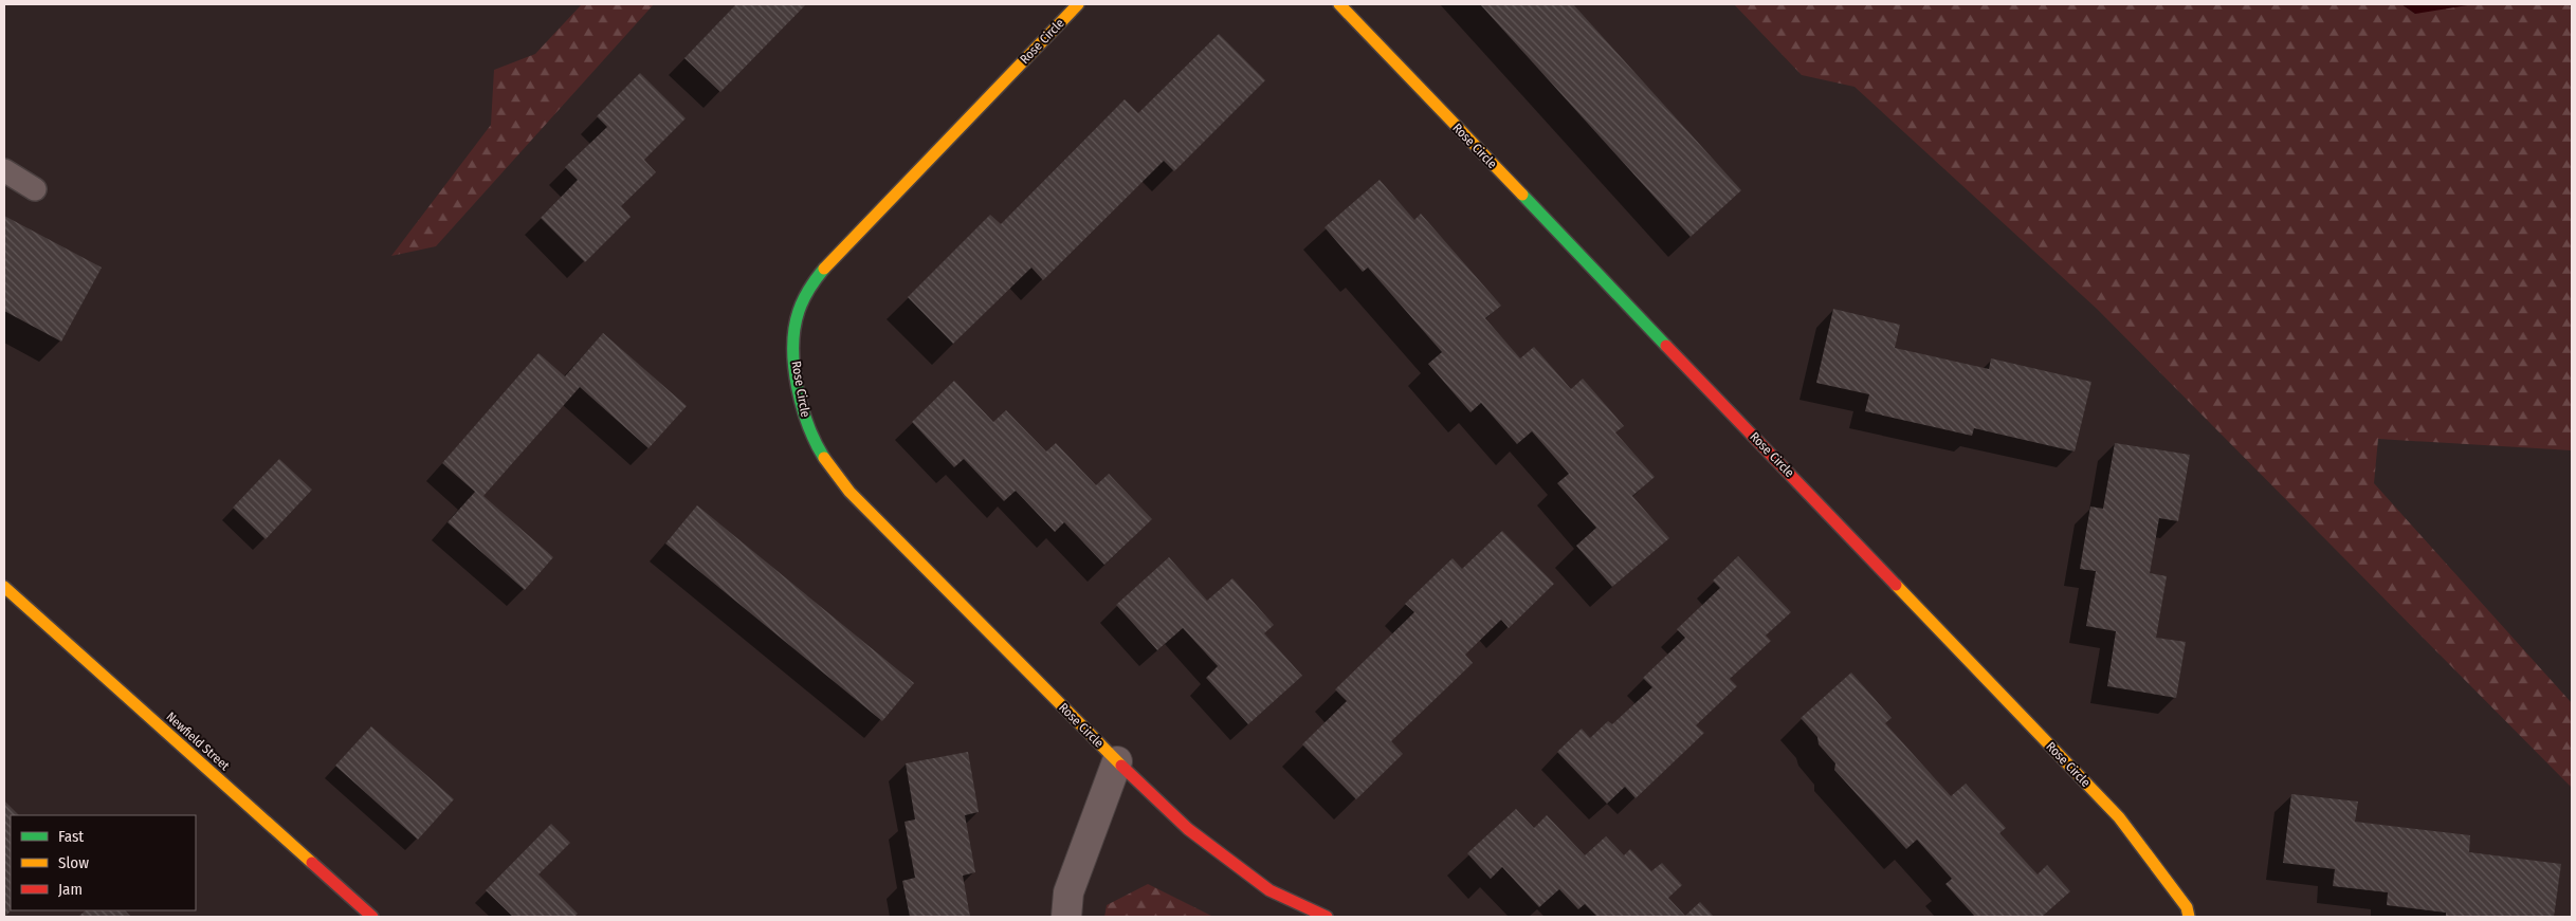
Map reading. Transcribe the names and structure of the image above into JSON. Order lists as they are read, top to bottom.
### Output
{
  "streets": {
    "street": ["Rose Circle", "Newfield Street"]
  },
  "legend": ["Fast", "Slow", "Jam"]
}
